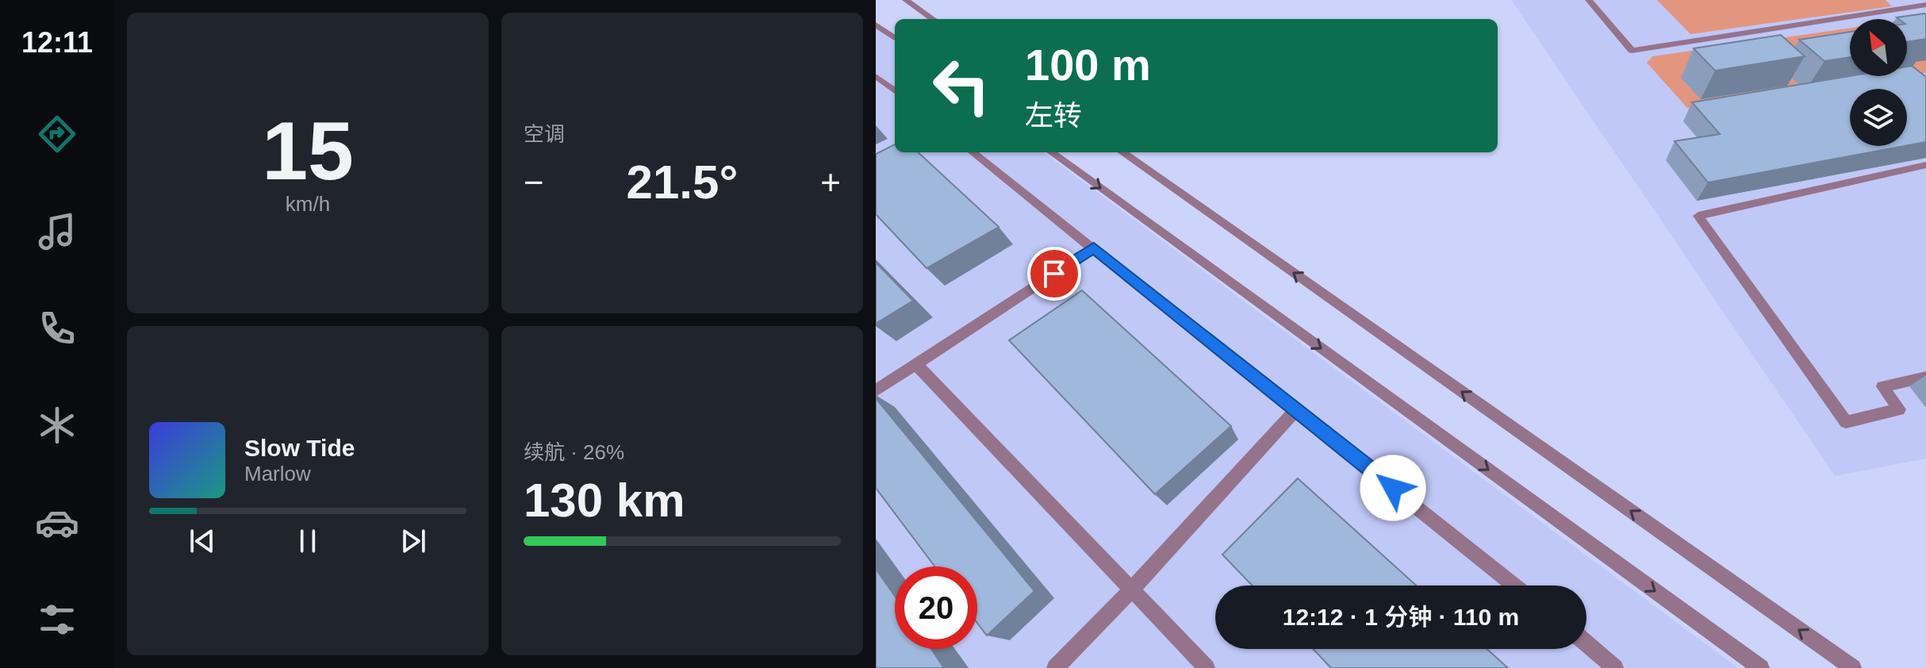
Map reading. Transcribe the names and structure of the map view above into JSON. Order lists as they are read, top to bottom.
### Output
{
  "north": "top left",
  "page": {
    "tabs": "12:11",
    "tile": [
      ["15", "km/h"],
      "空调",
      ["续航 · 26%", "130 km"]
    ],
    "turn": ["100 m", "左转"],
    "heat": ["−", "21.5°", "+"],
    "song": ["Slow Tide", "Marlow"],
    "limit": "20",
    "trip": "12:12 · 1 分钟 · 110 m"
  }
}
